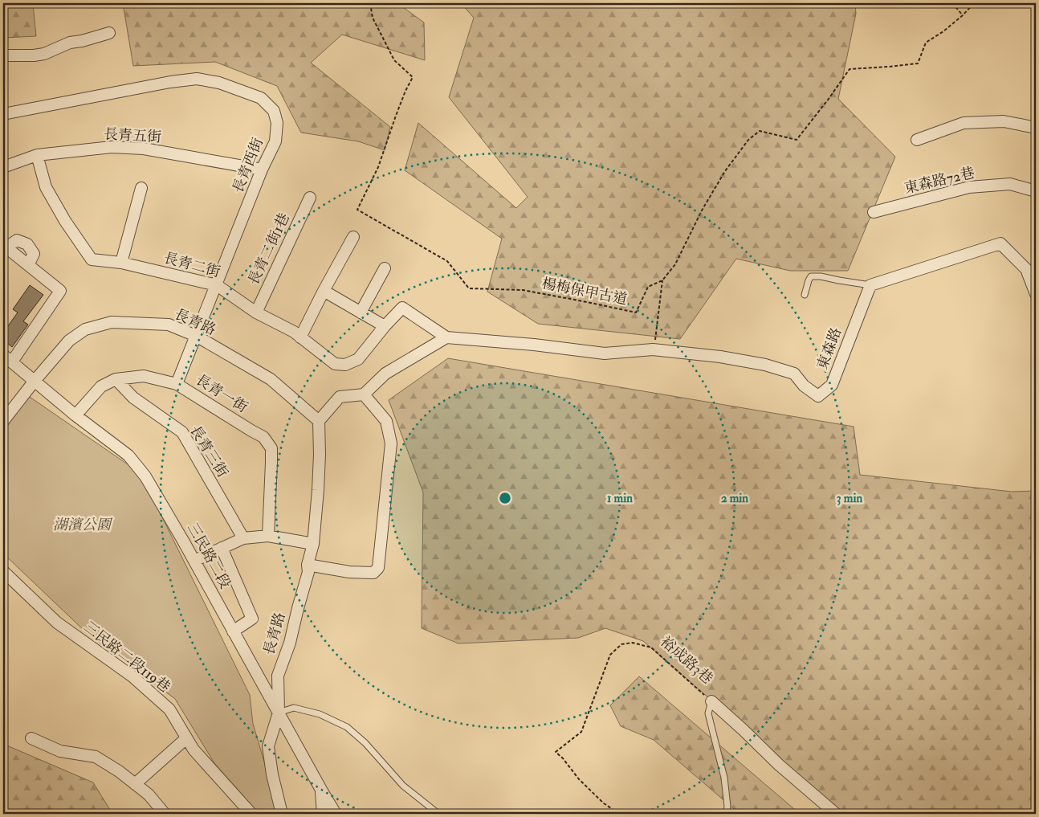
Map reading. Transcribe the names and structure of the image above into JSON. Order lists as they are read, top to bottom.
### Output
{
  "streets": {
    "street": [
      "長青五街",
      "長青西街",
      "東森路72巷",
      "長青二街1巷",
      "長青二街",
      "長青路",
      "東森路",
      "長青一街",
      "長青三街",
      "三民路二段",
      "三民路二段119巷",
      "裕成路3巷"
    ],
    "path": ["楊梅保甲古道"]
  },
  "crossings": [
    ["長青五街", "長青西街"],
    ["長青五街", "長青二街"],
    ["長青西街", "長青二街"],
    ["長青西街", "長青路"],
    ["長青西街", "長青一街"],
    ["長青二街1巷", "長青二街"],
    ["長青路", "三民路二段"],
    ["長青一街", "長青三街"],
    ["長青一街", "三民路二段"]
  ],
  "parks": ["湖濱公園"],
  "rings": ["1 min", "2 min", "3 min"]
}
